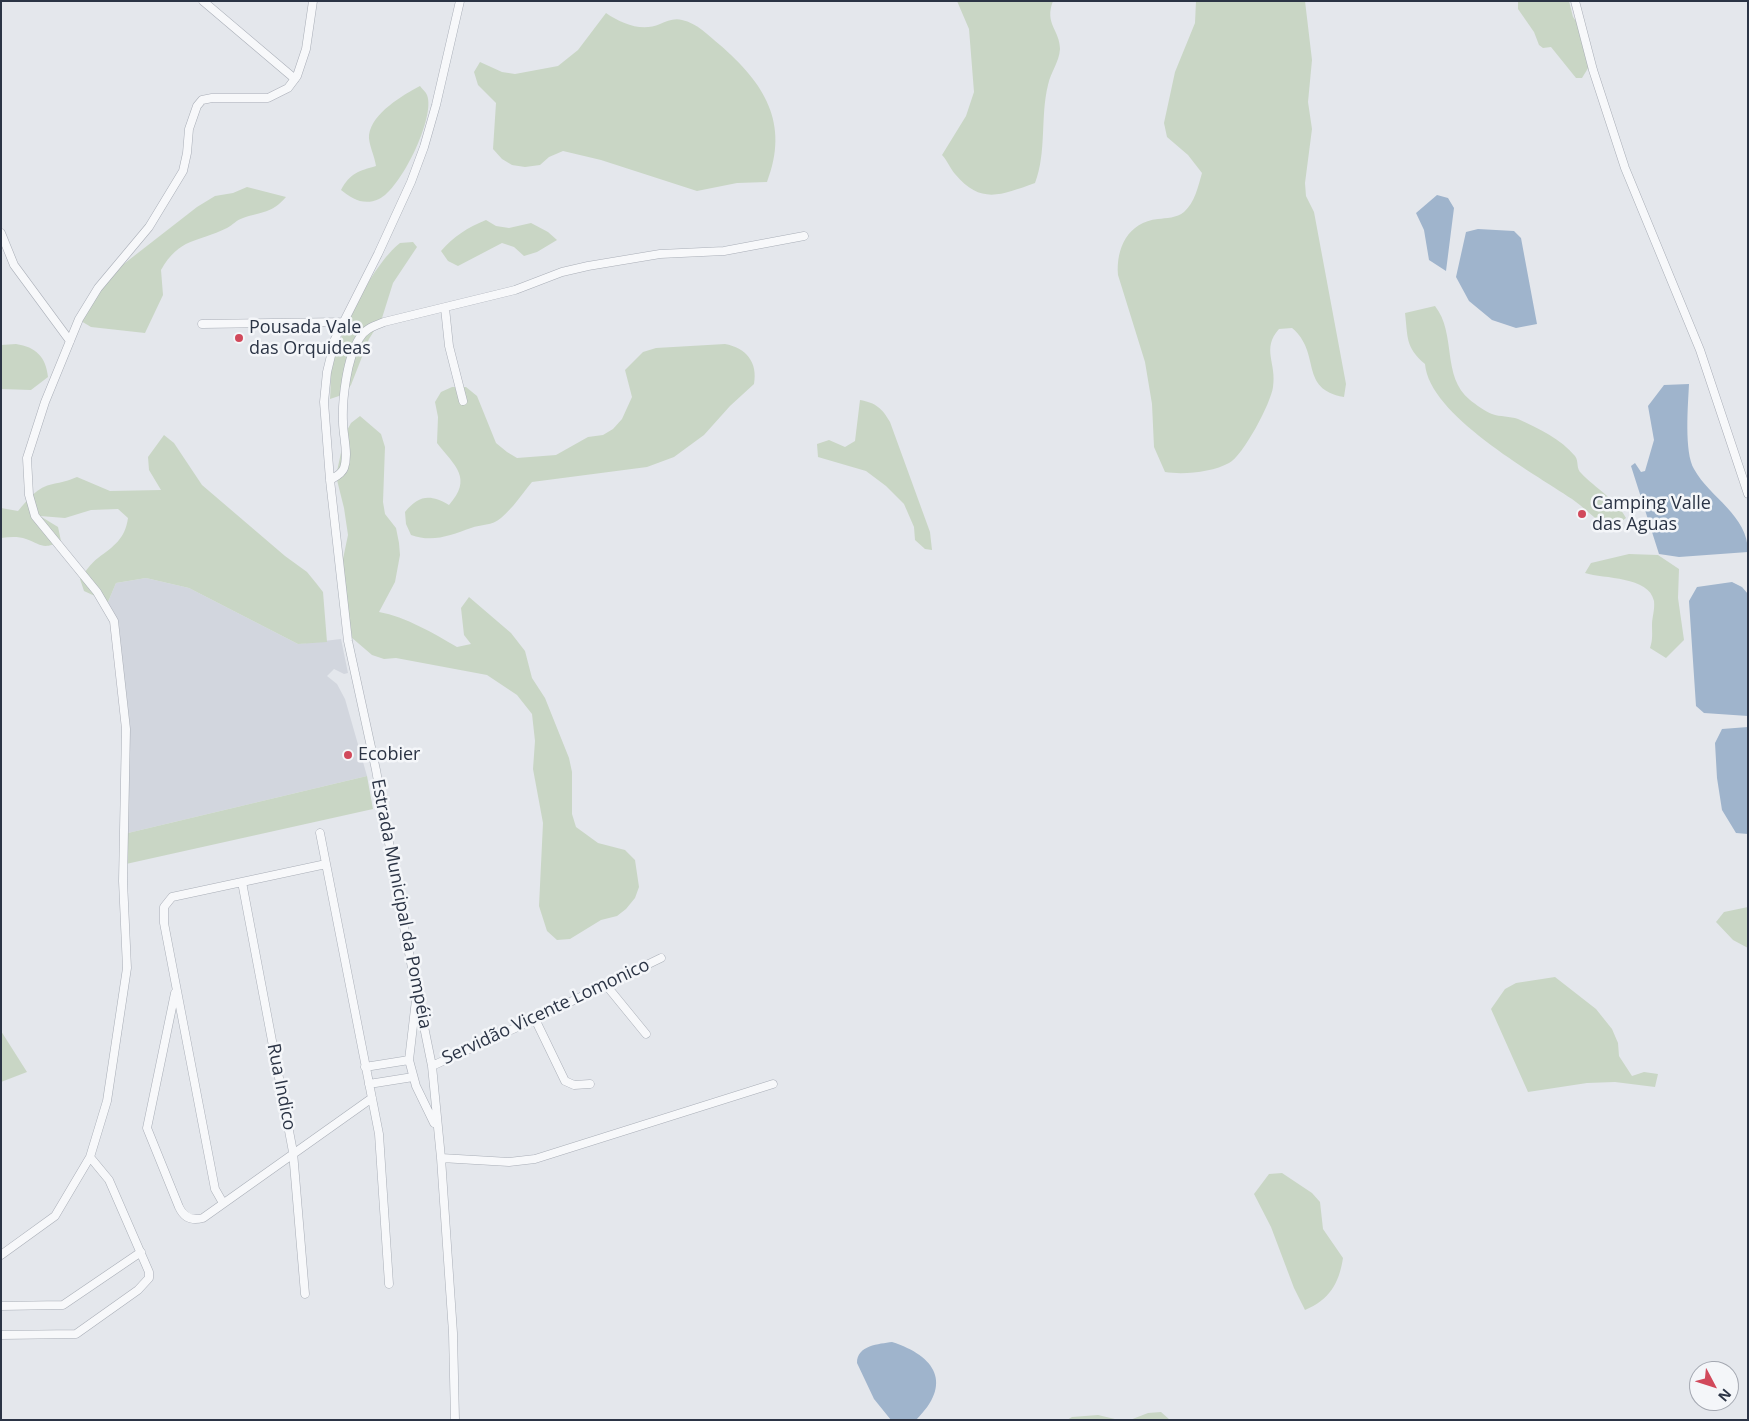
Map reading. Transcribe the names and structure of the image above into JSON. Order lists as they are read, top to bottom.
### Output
{
  "streets": {
    "street": ["Estrada Municipal da Pompéia", "Servidão Vicente Lomonico", "Rua Indico"]
  },
  "crossings": [
    ["Estrada Municipal da Pompéia", "Servidão Vicente Lomonico"]
  ],
  "places": ["Pousada Vale das Orquideas", "Camping Valle das Aguas", "Ecobier"],
  "north": "bottom right"
}
